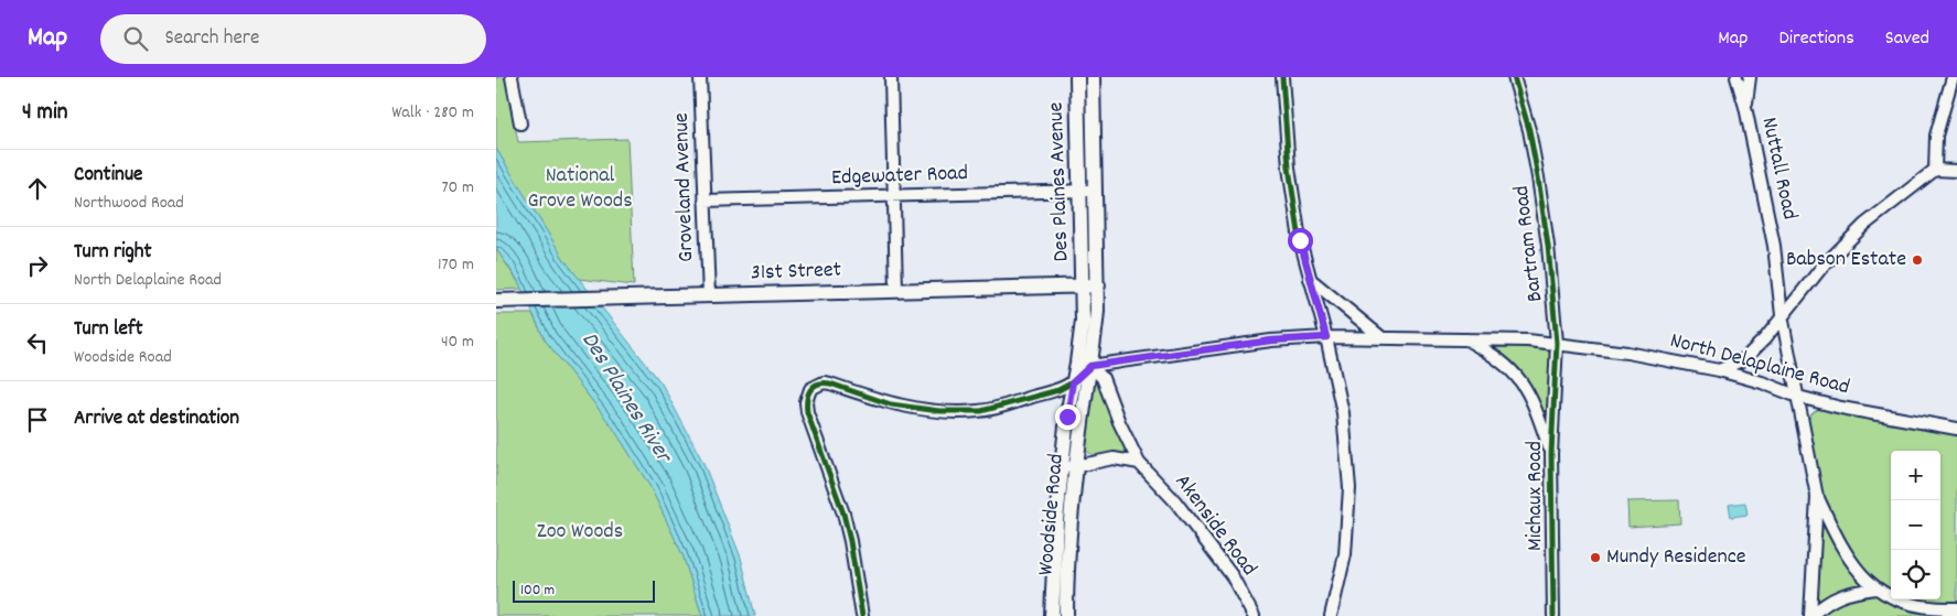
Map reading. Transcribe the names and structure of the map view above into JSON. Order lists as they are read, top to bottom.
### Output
{
  "streets": {
    "street": [
      "Nuttall Road",
      "Edgewater Road",
      "Des Plaines Avenue",
      "Groveland Avenue",
      "Bartram Road",
      "31st Street",
      "North Delaplaine Road",
      "Michaux Road",
      "Woodside Road",
      "Akenside Road"
    ]
  },
  "crossings": [
    ["Nuttall Road", "North Delaplaine Road"],
    ["Edgewater Road", "Des Plaines Avenue"],
    ["Edgewater Road", "Groveland Avenue"],
    ["Des Plaines Avenue", "31st Street"],
    ["Des Plaines Avenue", "Woodside Road"],
    ["Groveland Avenue", "31st Street"],
    ["Bartram Road", "North Delaplaine Road"],
    ["Bartram Road", "Michaux Road"],
    ["31st Street", "Woodside Road"],
    ["North Delaplaine Road", "Michaux Road"],
    ["North Delaplaine Road", "Woodside Road"],
    ["North Delaplaine Road", "Akenside Road"],
    ["Woodside Road", "Akenside Road"]
  ],
  "water": ["Des Plaines River"],
  "parks": ["National Grove Woods", "Zoo Woods"],
  "places": ["Babson Estate", "Mundy Residence"],
  "scale_bar": "100 m",
  "page": {
    "header": "Map",
    "search": "Search here",
    "nav": ["Map", "Directions", "Saved"],
    "heading": ["4 min", "Walk · 280 m"],
    "list": [
      ["Continue", "Northwood Road", "70 m"],
      ["Turn right", "North Delaplaine Road", "170 m"],
      ["Turn left", "Woodside Road", "40 m"],
      "Arrive at destination"
    ],
    "map_buttons": ["+", "−"],
    "scale": "100 m"
  }
}
